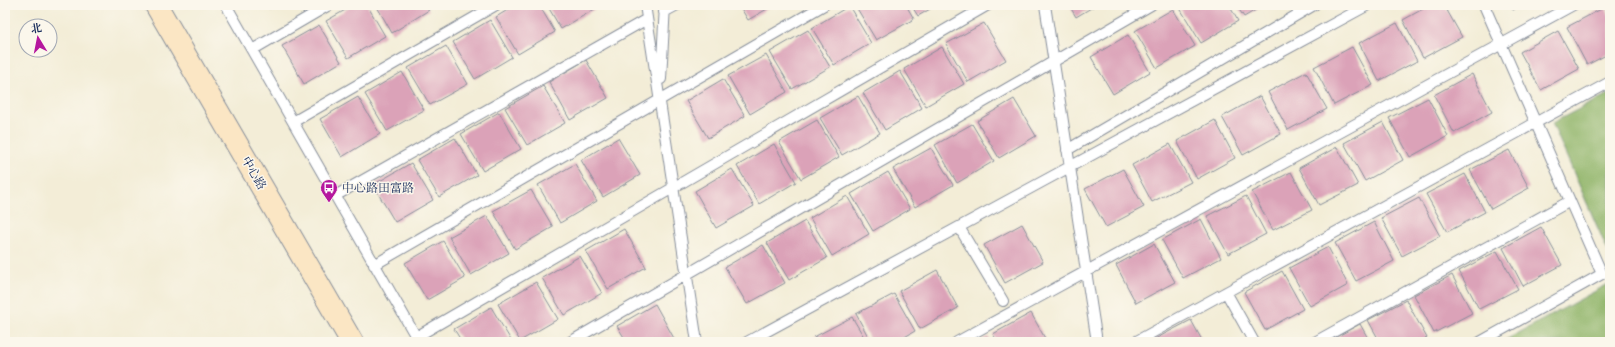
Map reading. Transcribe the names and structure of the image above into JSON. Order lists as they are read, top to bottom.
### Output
{
  "streets": {
    "street": ["中心路"]
  },
  "places": {
    "bus stop": ["中心路田富路"]
  },
  "north": "top"
}
